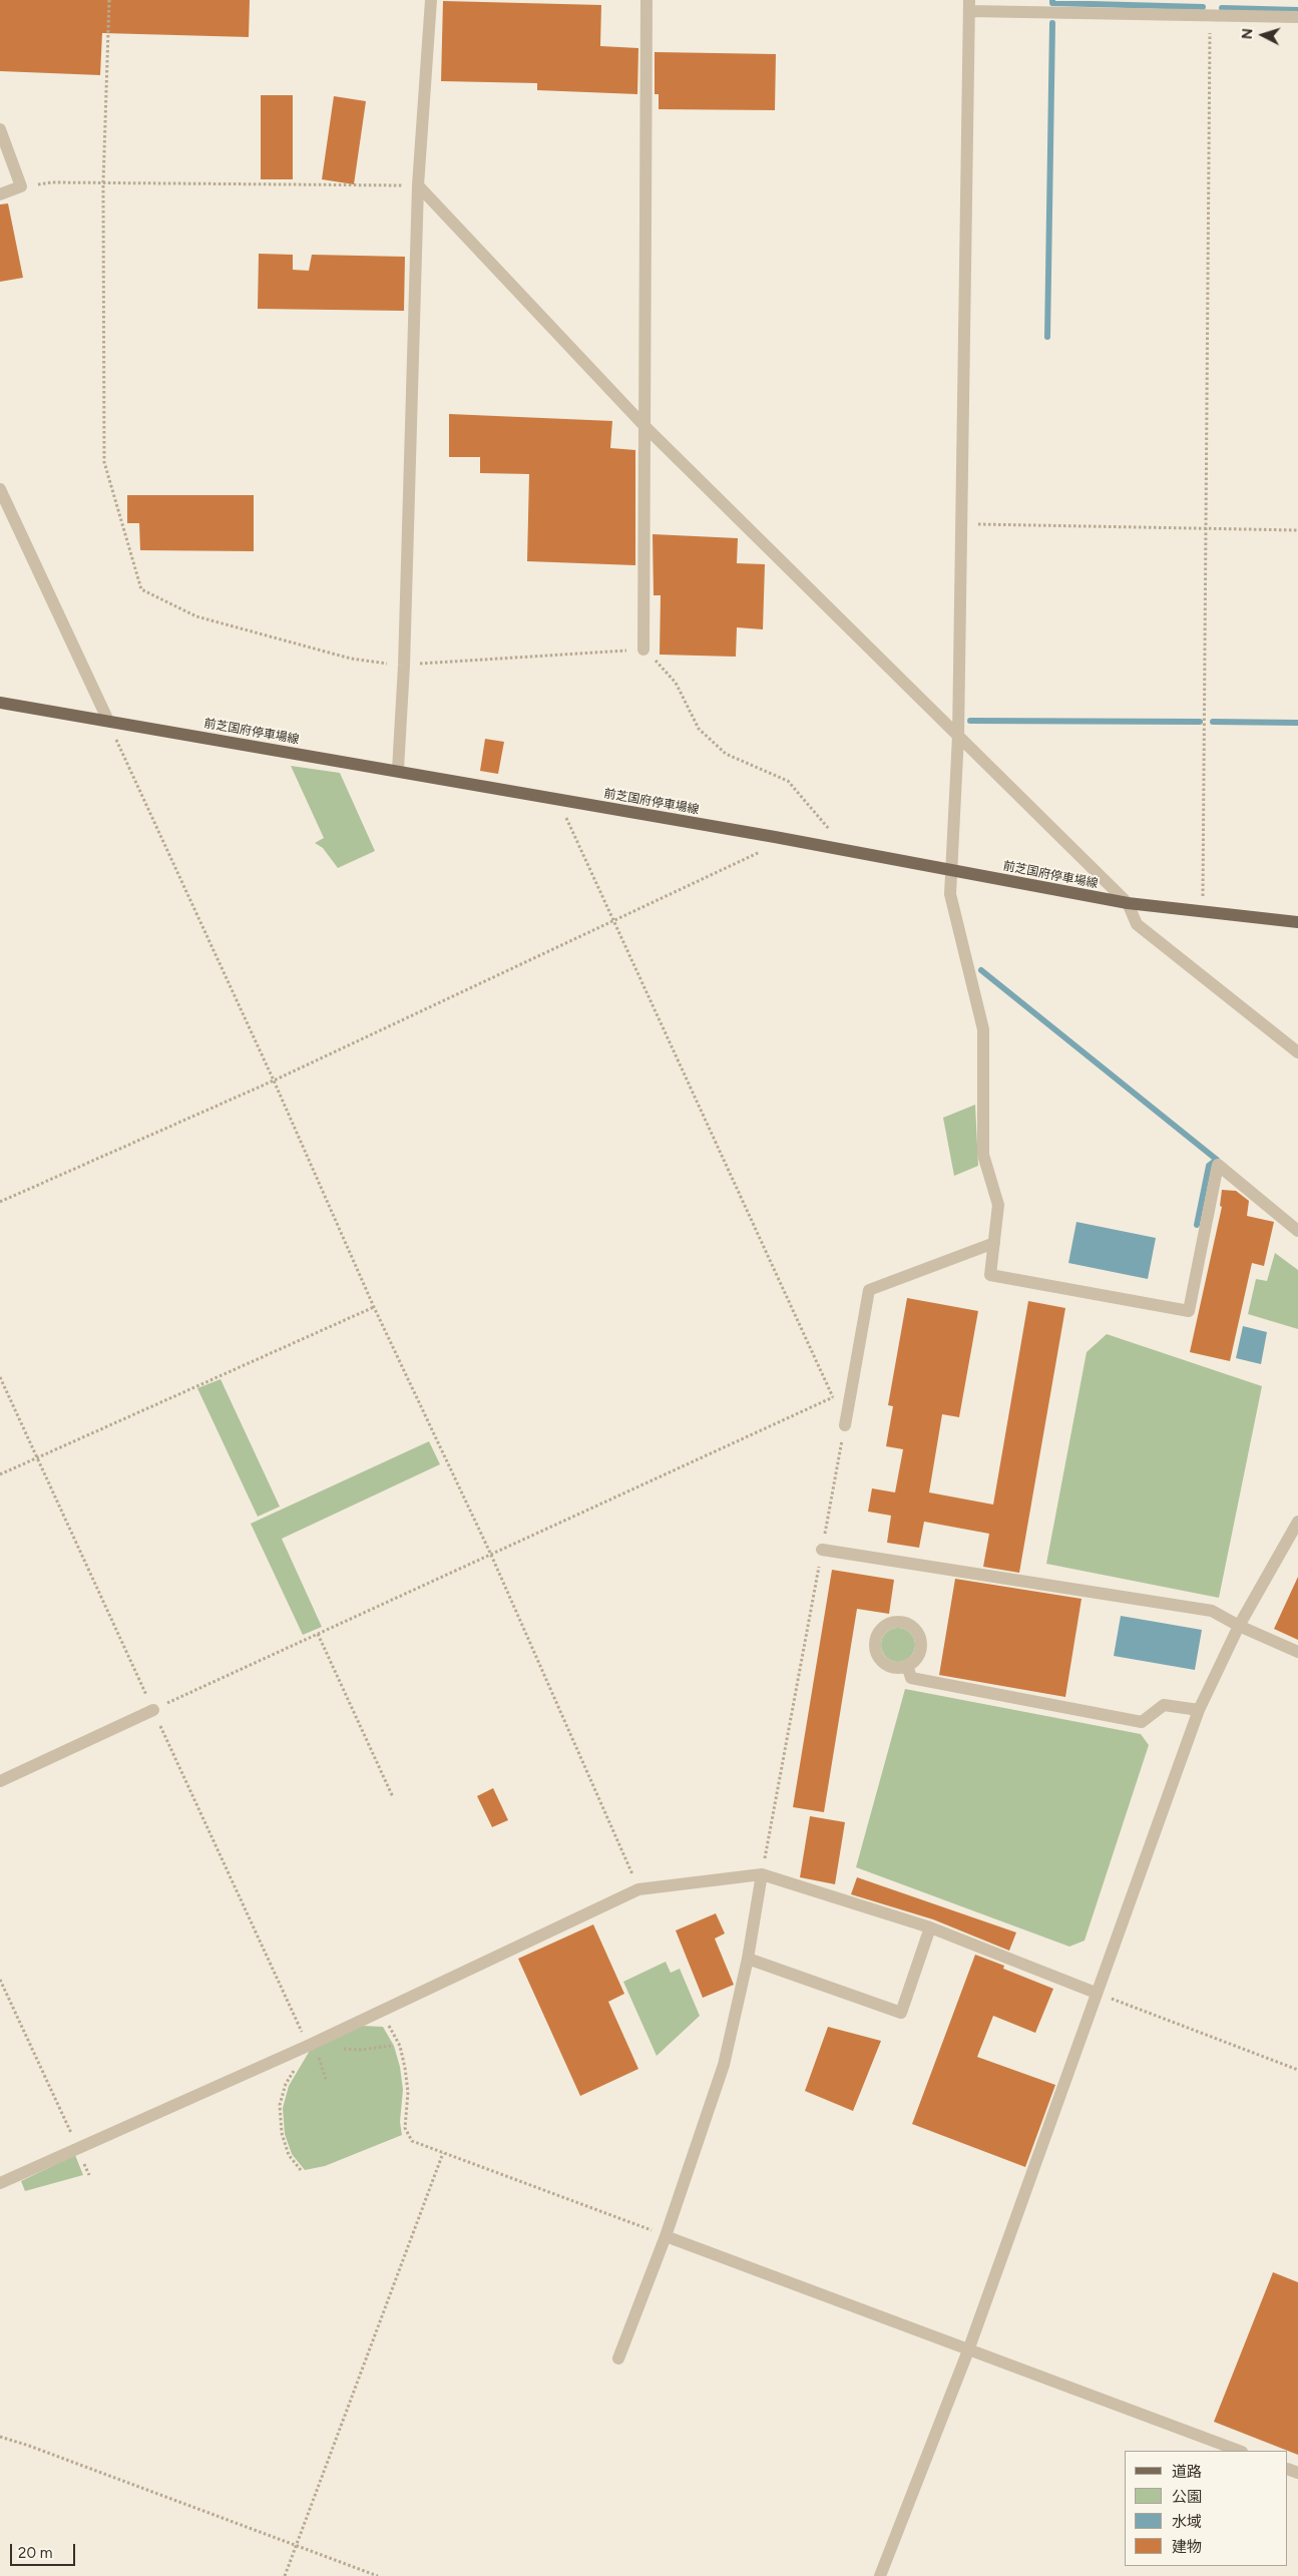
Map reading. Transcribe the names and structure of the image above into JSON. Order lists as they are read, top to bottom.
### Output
{
  "streets": {
    "main road": ["前芝国府停車場線"]
  },
  "legend": [
    "道路",
    "公園",
    "水域",
    "建物"
  ],
  "scale_bar": "20 m",
  "north": "left"
}
